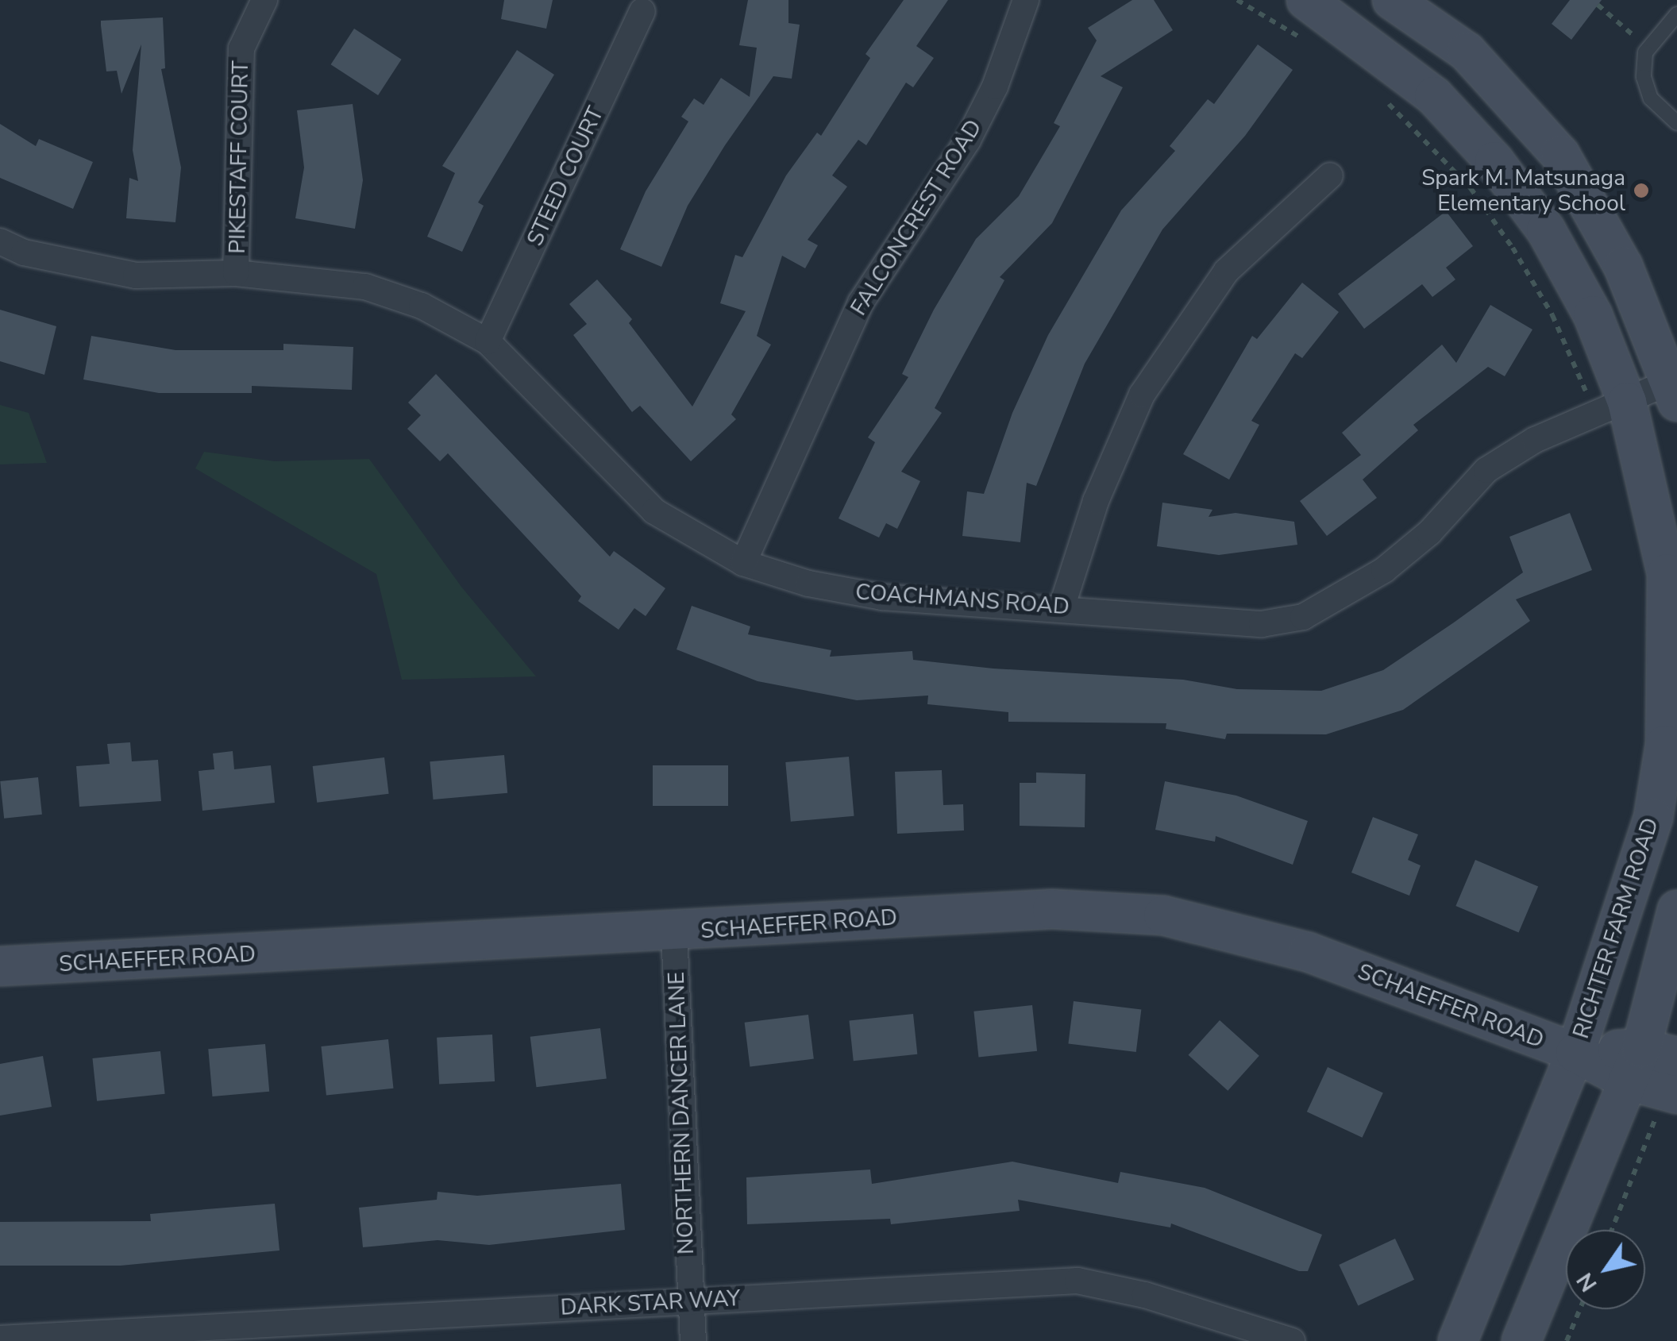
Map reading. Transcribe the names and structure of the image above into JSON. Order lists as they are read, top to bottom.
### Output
{
  "streets": {
    "main road": ["SCHAEFFER ROAD", "RICHTER FARM ROAD"],
    "street": [
      "PIKESTAFF COURT",
      "STEED COURT",
      "FALCONCREST ROAD",
      "COACHMANS ROAD",
      "NORTHERN DANCER LANE",
      "DARK STAR WAY"
    ]
  },
  "crossings": [
    ["PIKESTAFF COURT", "COACHMANS ROAD"],
    ["STEED COURT", "COACHMANS ROAD"],
    ["FALCONCREST ROAD", "COACHMANS ROAD"],
    ["COACHMANS ROAD", "RICHTER FARM ROAD"],
    ["SCHAEFFER ROAD", "RICHTER FARM ROAD"],
    ["SCHAEFFER ROAD", "NORTHERN DANCER LANE"],
    ["NORTHERN DANCER LANE", "DARK STAR WAY"]
  ],
  "places": ["Spark M. Matsunaga Elementary School"],
  "north": "bottom left"
}
